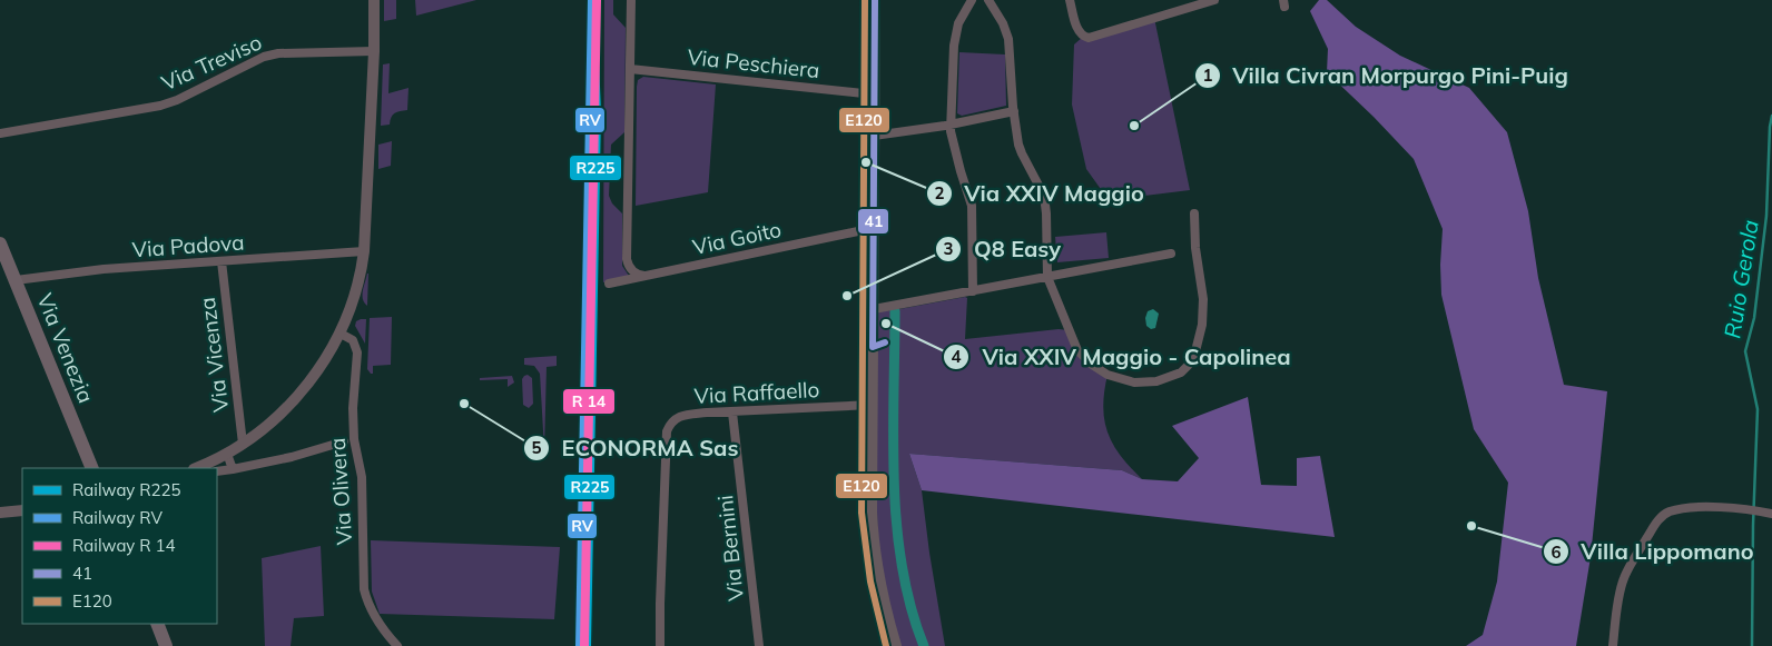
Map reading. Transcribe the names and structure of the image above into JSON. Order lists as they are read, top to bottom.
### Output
{
  "streets": {
    "main road": ["Via Venezia"],
    "street": [
      "Via Treviso",
      "Via Peschiera",
      "Via Goito",
      "Via Padova",
      "Via Vicenza",
      "Via Raffaello",
      "Via Olivera",
      "Via Bernini"
    ]
  },
  "crossings": [
    ["Via Padova", "Via Venezia"],
    ["Via Padova", "Via Vicenza"],
    ["Via Raffaello", "Via Bernini"]
  ],
  "water": ["Ruio Gerola"],
  "places": [
    "Villa Civran Morpurgo Pini-Puig",
    "Via XXIV Maggio",
    "Q8 Easy",
    "Via XXIV Maggio - Capolinea",
    "ECONORMA Sas",
    "Villa Lippomano"
  ],
  "lines": [
    "rail line RV",
    "transit line 41",
    "transit line E120",
    "rail line R225"
  ],
  "legend": [
    "Railway R225",
    "Railway RV",
    "Railway R 14",
    "41",
    "E120"
  ]
}
